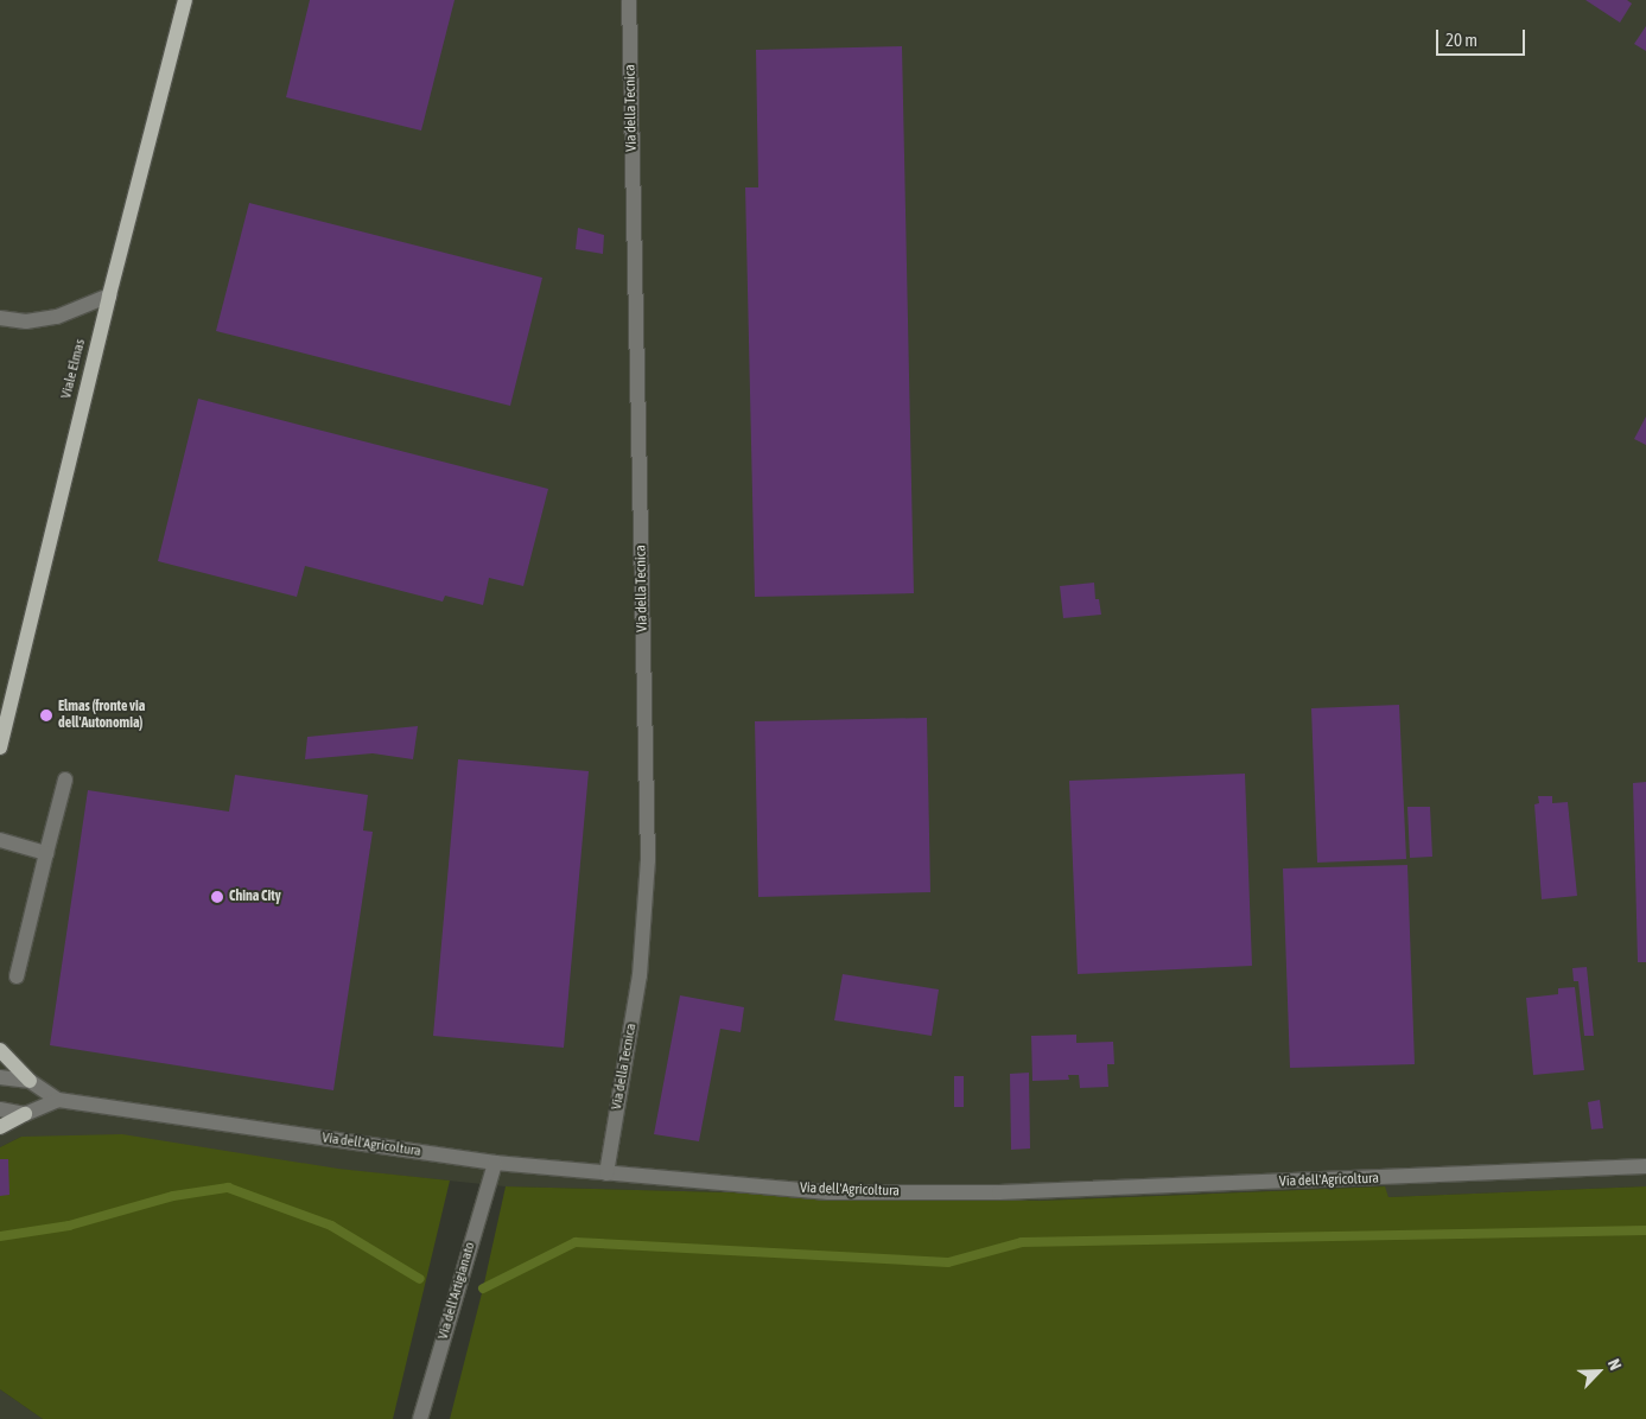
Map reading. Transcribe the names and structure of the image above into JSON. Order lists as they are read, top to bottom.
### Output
{
  "streets": {
    "main road": ["Viale Elmas"],
    "street": ["Via della Tecnica", "Via dell'Agricoltura", "Via dell'Artigianato"]
  },
  "crossings": [
    ["Via della Tecnica", "Via dell'Agricoltura"],
    ["Via dell'Agricoltura", "Via dell'Artigianato"]
  ],
  "places": ["Elmas (fronte via dell'Autonomia)", "China City"],
  "scale_bar": "20 m",
  "north": "top right"
}
